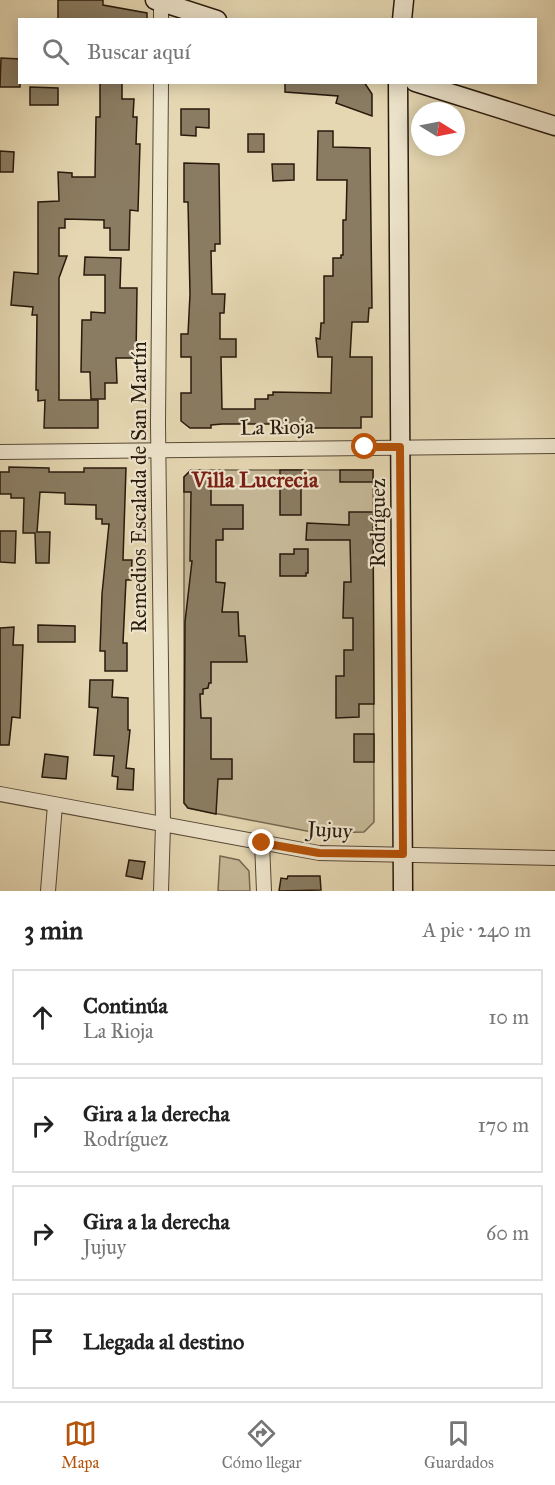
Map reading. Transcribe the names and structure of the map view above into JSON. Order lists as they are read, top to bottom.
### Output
{
  "streets": {
    "main road": ["Rodríguez"],
    "street": ["La Rioja", "Remedios Escalada de San Martín", "Jujuy"]
  },
  "crossings": [
    ["La Rioja", "Remedios Escalada de San Martín"],
    ["La Rioja", "Rodríguez"],
    ["Remedios Escalada de San Martín", "Jujuy"],
    ["Rodríguez", "Jujuy"]
  ],
  "districts": ["Villa Lucrecia"],
  "north": "right",
  "page": {
    "search": "Buscar aquí",
    "heading": ["3 min", "A pie · 240 m"],
    "list": [
      ["Continúa", "La Rioja", "10 m"],
      ["Gira a la derecha", "Rodríguez", "170 m"],
      ["Gira a la derecha", "Jujuy", "60 m"],
      "Llegada al destino"
    ],
    "nav": ["Mapa", "Cómo llegar", "Guardados"]
  }
}
